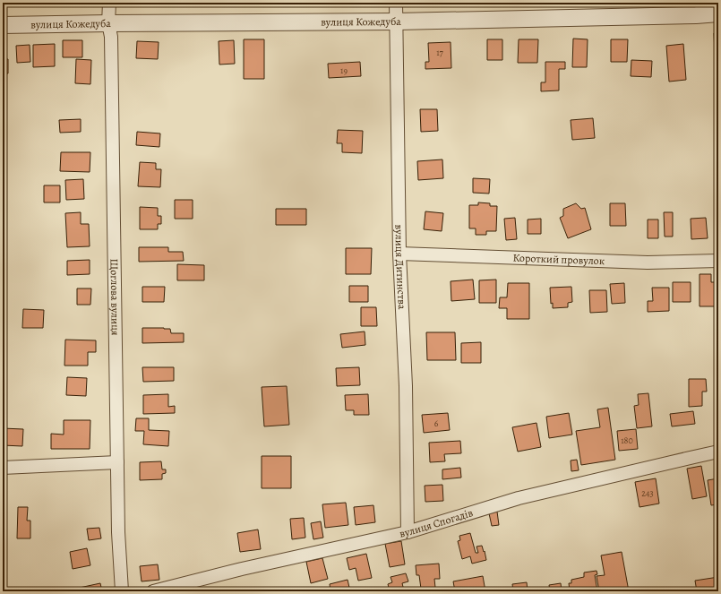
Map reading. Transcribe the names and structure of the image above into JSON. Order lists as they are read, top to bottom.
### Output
{
  "streets": {
    "street": [
      "вулиця Кожедуба",
      "Короткий провулок",
      "вулиця Дитинства",
      "Щоглова вулиця",
      "вулиця Спогадів"
    ]
  },
  "crossings": [
    ["вулиця Кожедуба", "вулиця Дитинства"],
    ["вулиця Кожедуба", "Щоглова вулиця"],
    ["Короткий провулок", "вулиця Дитинства"],
    ["вулиця Дитинства", "вулиця Спогадів"]
  ],
  "house_numbers": [
    "17",
    "19",
    "6",
    "180",
    "243"
  ]
}
